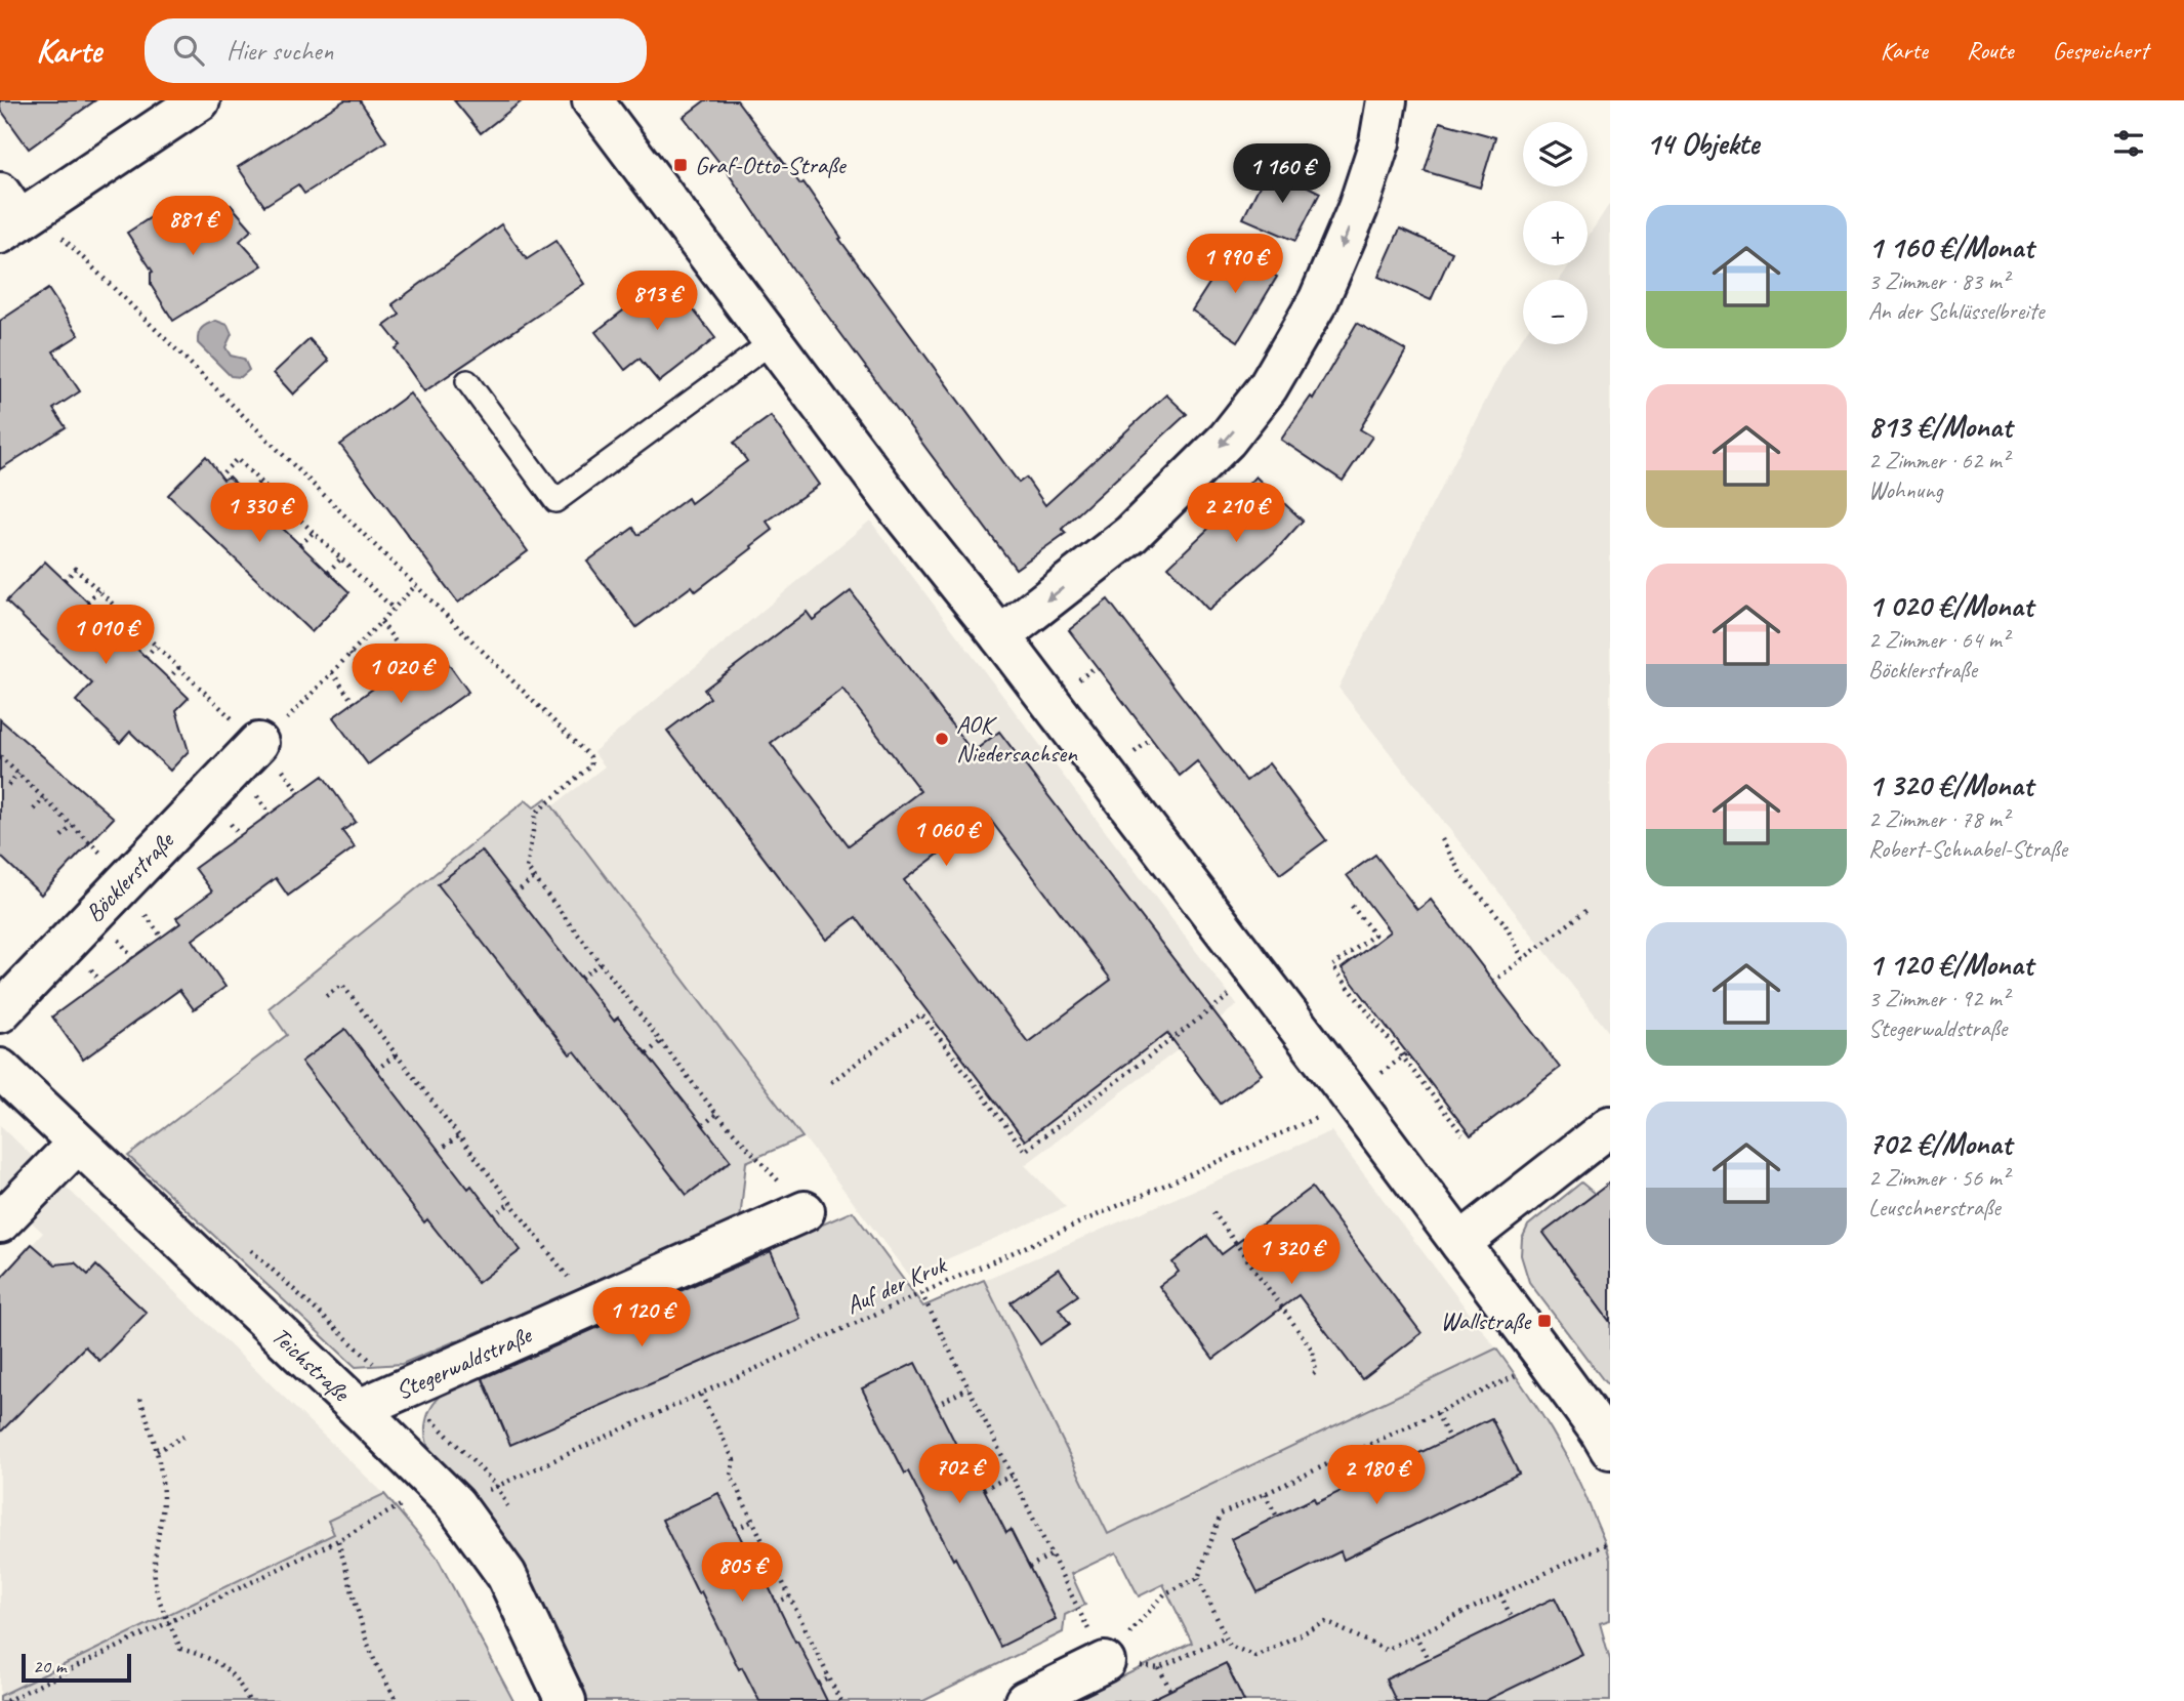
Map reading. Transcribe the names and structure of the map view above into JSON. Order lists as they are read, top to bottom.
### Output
{
  "streets": {
    "street": ["Böcklerstraße", "Stegerwaldstraße", "Teichstraße"],
    "path": ["Auf der Kruk"]
  },
  "crossings": [
    ["Auf der Kruk", "Teichstraße"],
    ["Stegerwaldstraße", "Teichstraße"]
  ],
  "places": {
    "transit": ["Graf-Otto-Straße", "Wallstraße"],
    "other": ["AOK Niedersachsen"]
  },
  "scale_bar": "20 m",
  "page": {
    "header": "Karte",
    "search": "Hier suchen",
    "nav": ["Karte", "Route", "Gespeichert"],
    "heading": "14 Objekte",
    "map_buttons": ["+", "−"],
    "price": [
      "1 160 €",
      "881 €",
      "1 990 €",
      "813 €",
      "1 330 €",
      "2 210 €",
      "1 010 €",
      "1 020 €",
      "1 060 €",
      "1 320 €",
      "1 120 €",
      "702 €",
      "2 180 €",
      "805 €"
    ],
    "list": [
      {
        "name": "1 160 €/Monat",
        "note": "3 Zimmer · 83 m² · An der Schlüsselbreite"
      },
      {
        "name": "813 €/Monat",
        "note": "2 Zimmer · 62 m² · Wohnung"
      },
      {
        "name": "1 020 €/Monat",
        "note": "2 Zimmer · 64 m² · Böcklerstraße"
      },
      {
        "name": "1 320 €/Monat",
        "note": "2 Zimmer · 78 m² · Robert-Schnabel-Straße"
      },
      {
        "name": "1 120 €/Monat",
        "note": "3 Zimmer · 92 m² · Stegerwaldstraße"
      },
      {
        "name": "702 €/Monat",
        "note": "2 Zimmer · 56 m² · Leuschnerstraße"
      }
    ],
    "scale": "20 m"
  }
}
